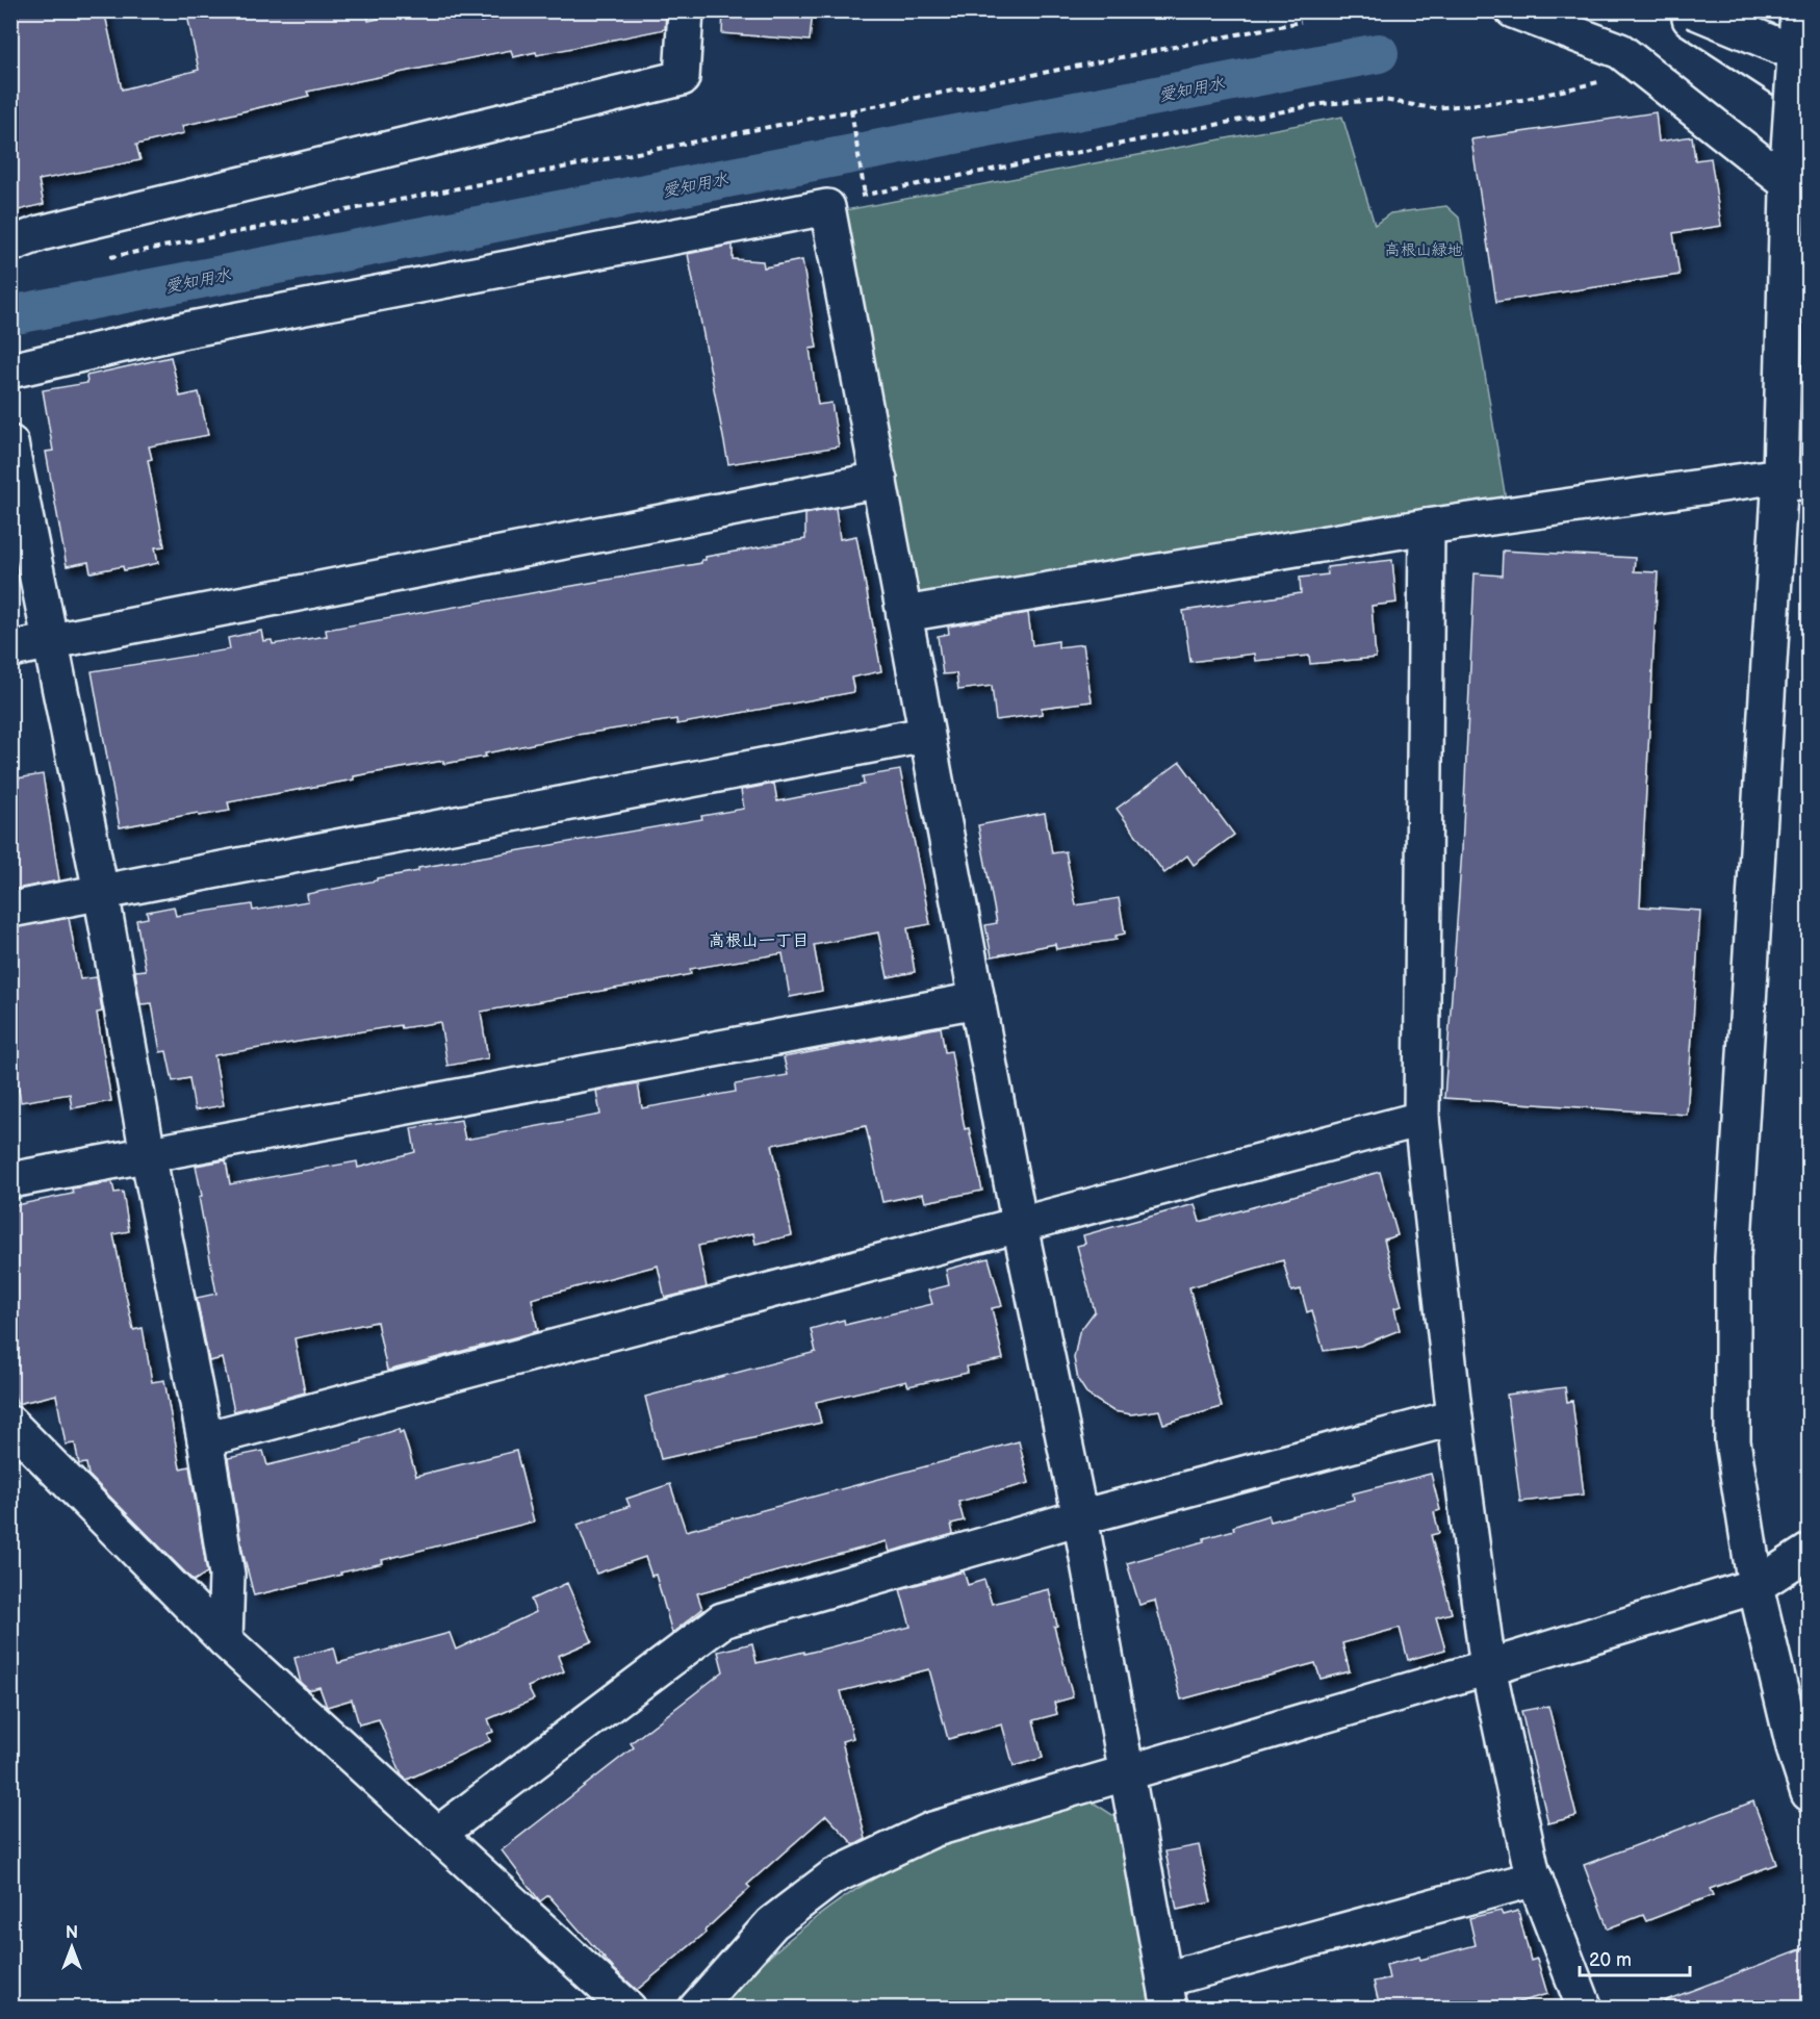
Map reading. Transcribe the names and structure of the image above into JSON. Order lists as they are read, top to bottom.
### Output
{
  "districts": ["高根山一丁目"],
  "water": ["愛知用水"],
  "parks": ["高根山緑地"],
  "scale_bar": "20 m",
  "north": "top"
}
